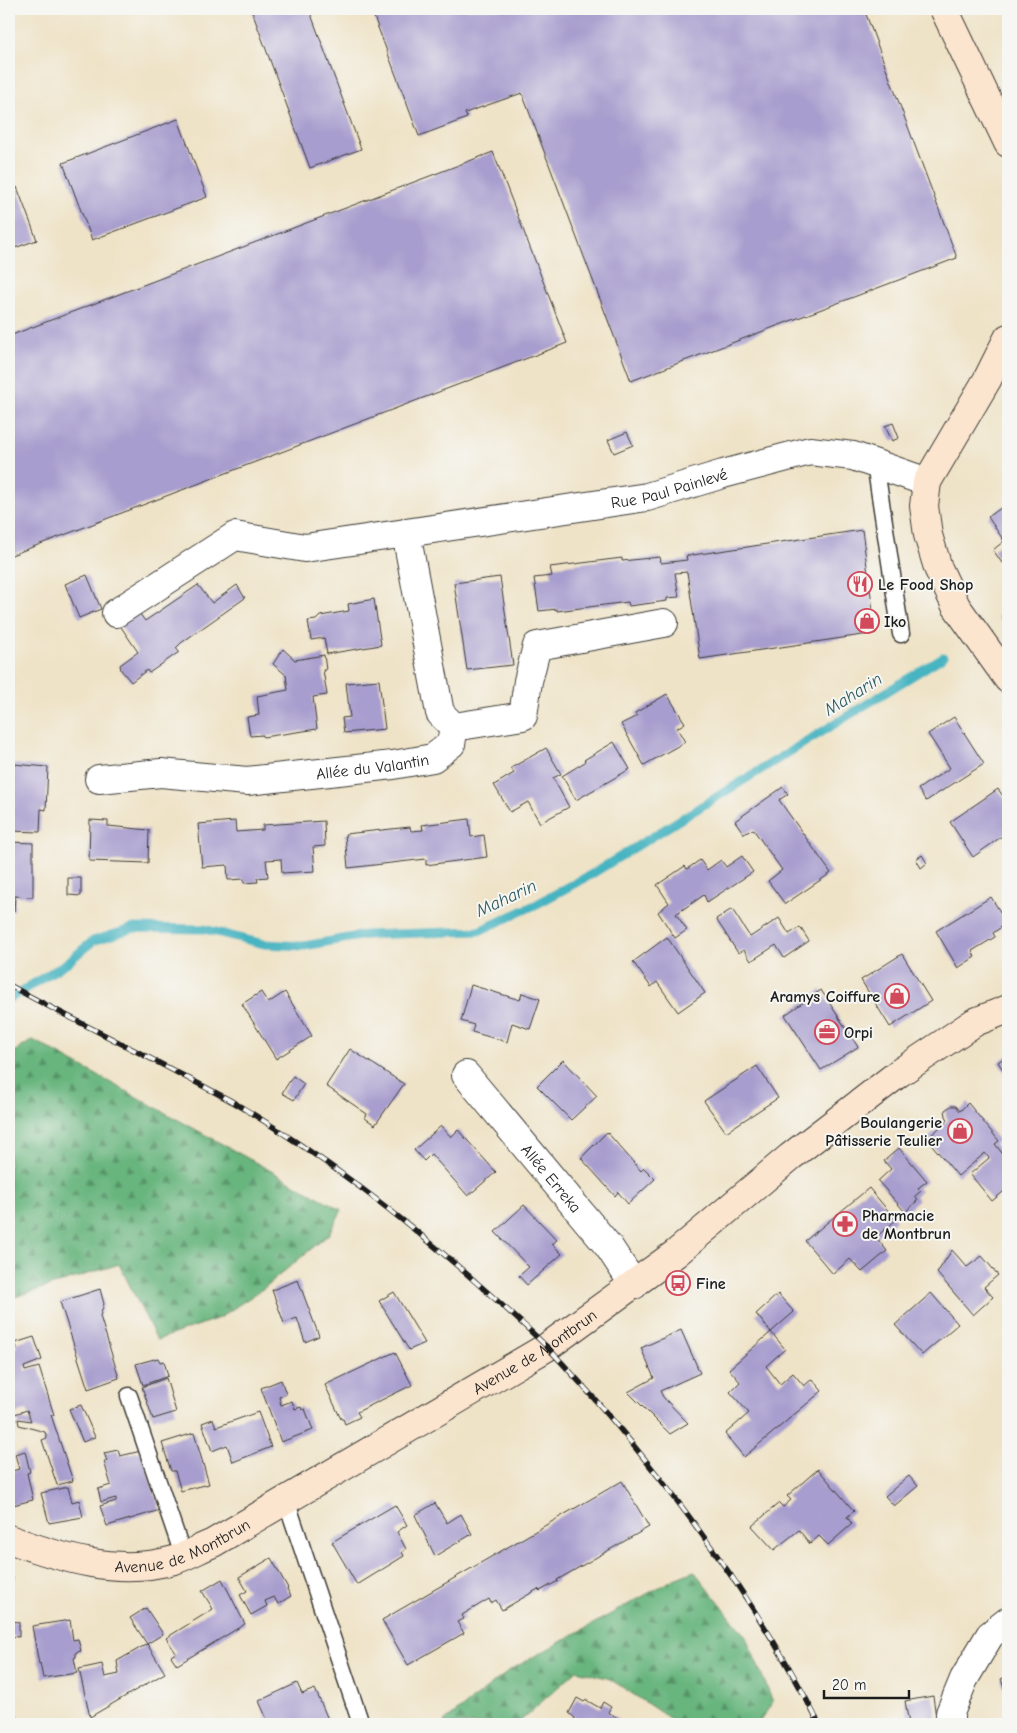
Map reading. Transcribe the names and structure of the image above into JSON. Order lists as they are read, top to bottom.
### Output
{
  "streets": {
    "street": [
      "Rue Paul Painlevé",
      "Allée du Valantin",
      "Allée Erreka",
      "Avenue de Montbrun"
    ]
  },
  "crossings": [
    ["Allée Erreka", "Avenue de Montbrun"]
  ],
  "water": ["Maharin"],
  "places": {
    "restaurant": ["Le Food Shop"],
    "shop": ["Iko", "Aramys Coiffure", "Boulangerie Pâtisserie Teulier"],
    "office": ["Orpi"],
    "pharmacy": ["Pharmacie de Montbrun"],
    "bus stop": ["Fine"]
  },
  "scale_bar": "20 m"
}
